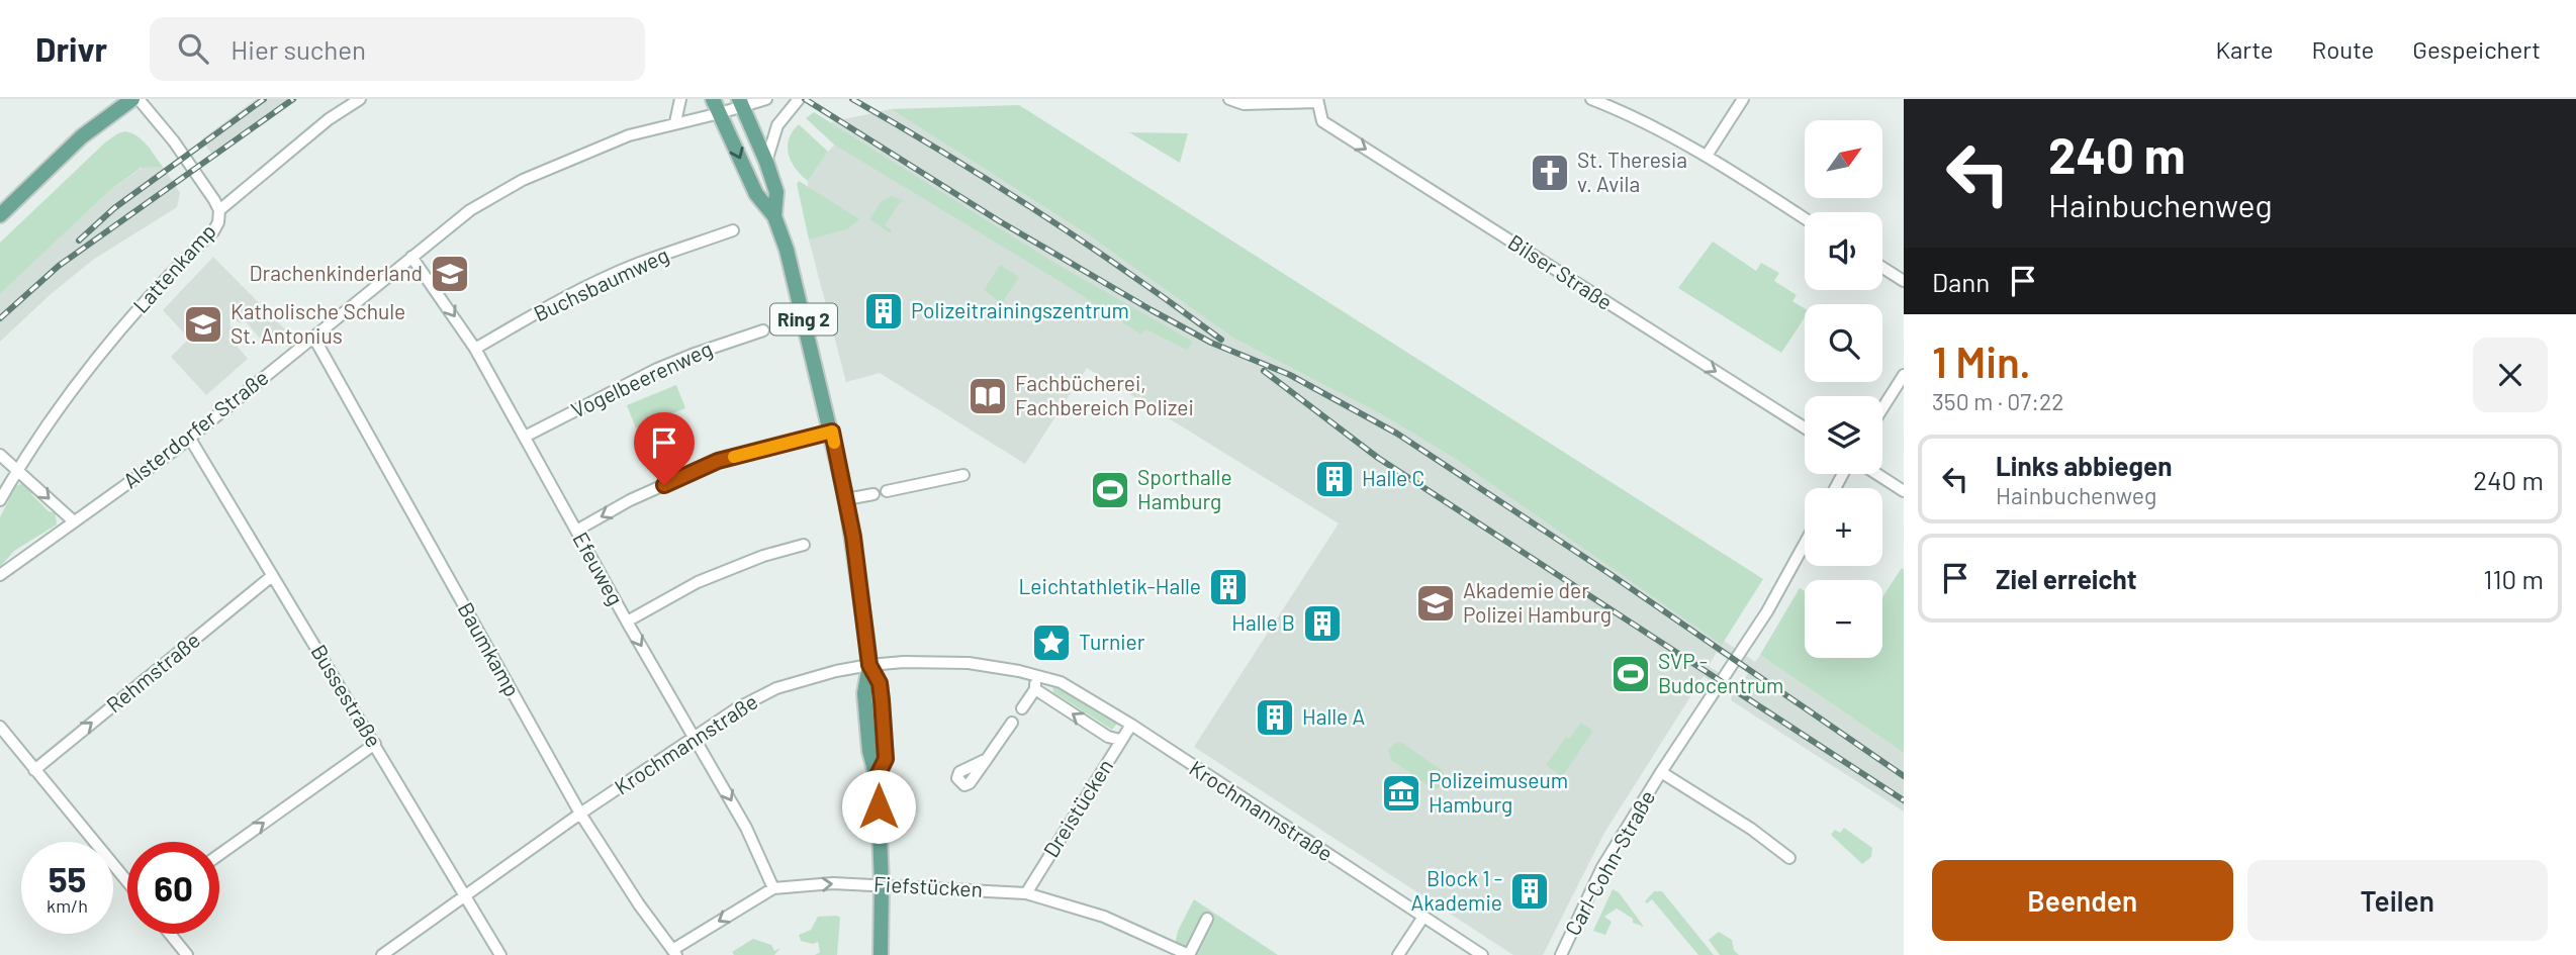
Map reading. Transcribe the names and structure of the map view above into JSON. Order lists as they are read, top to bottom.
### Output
{
  "streets": {
    "main road": ["Ring 2"],
    "street": [
      "Lattenkamp",
      "Bilser Straße",
      "Buchsbaumweg",
      "Vogelbeerenweg",
      "Alsterdorfer Straße",
      "Efeuweg",
      "Baumkamp",
      "Rehmstraße",
      "Bussestraße",
      "Krochmannstraße",
      "Dreistücken",
      "Carl-Cohn-Straße",
      "Fiefstücken"
    ]
  },
  "crossings": [
    ["Buchsbaumweg", "Efeuweg"],
    ["Ring 2", "Alsterdorfer Straße"],
    ["Ring 2", "Krochmannstraße"],
    ["Ring 2", "Fiefstücken"],
    ["Vogelbeerenweg", "Efeuweg"],
    ["Alsterdorfer Straße", "Efeuweg"],
    ["Alsterdorfer Straße", "Baumkamp"],
    ["Alsterdorfer Straße", "Bussestraße"],
    ["Efeuweg", "Krochmannstraße"],
    ["Efeuweg", "Fiefstücken"],
    ["Baumkamp", "Krochmannstraße"],
    ["Baumkamp", "Fiefstücken"],
    ["Rehmstraße", "Bussestraße"],
    ["Bussestraße", "Krochmannstraße"],
    ["Krochmannstraße", "Dreistücken"],
    ["Dreistücken", "Fiefstücken"]
  ],
  "one_way": ["Bilser Straße", "Efeuweg", "Rehmstraße"],
  "places": {
    "church": ["St. Theresia v. Avila"],
    "school or university": ["Drachenkinderland", "Katholische Schule St. Antonius", "Akademie der Polizei Hamburg"],
    "building": [
      "Polizeitrainingszentrum",
      "Halle C",
      "Leichtathletik-Halle",
      "Halle B",
      "Halle A",
      "Block 1 - Akademie"
    ],
    "library": ["Fachbücherei, Fachbereich Polizei"],
    "sports": ["Sporthalle Hamburg", "SVP - Budocentrum"],
    "place": ["Turnier"],
    "museum": ["Polizeimuseum Hamburg"]
  },
  "north": "top right",
  "page": {
    "header": "Drivr",
    "search": "Hier suchen",
    "nav": ["Karte", "Route", "Gespeichert"],
    "turn": ["240 m", "Hainbuchenweg"],
    "map_buttons": ["+", "−"],
    "then": "Dann",
    "heading": ["1 Min.", "350 m · 07:22"],
    "list": [
      {
        "name": "Links abbiegen",
        "note": "Hainbuchenweg",
        "value": "240 m"
      },
      {
        "name": "Ziel erreicht",
        "value": "110 m"
      }
    ],
    "speed": "55 km/h",
    "limit": "60",
    "buttons": ["Beenden", "Teilen"]
  }
}
